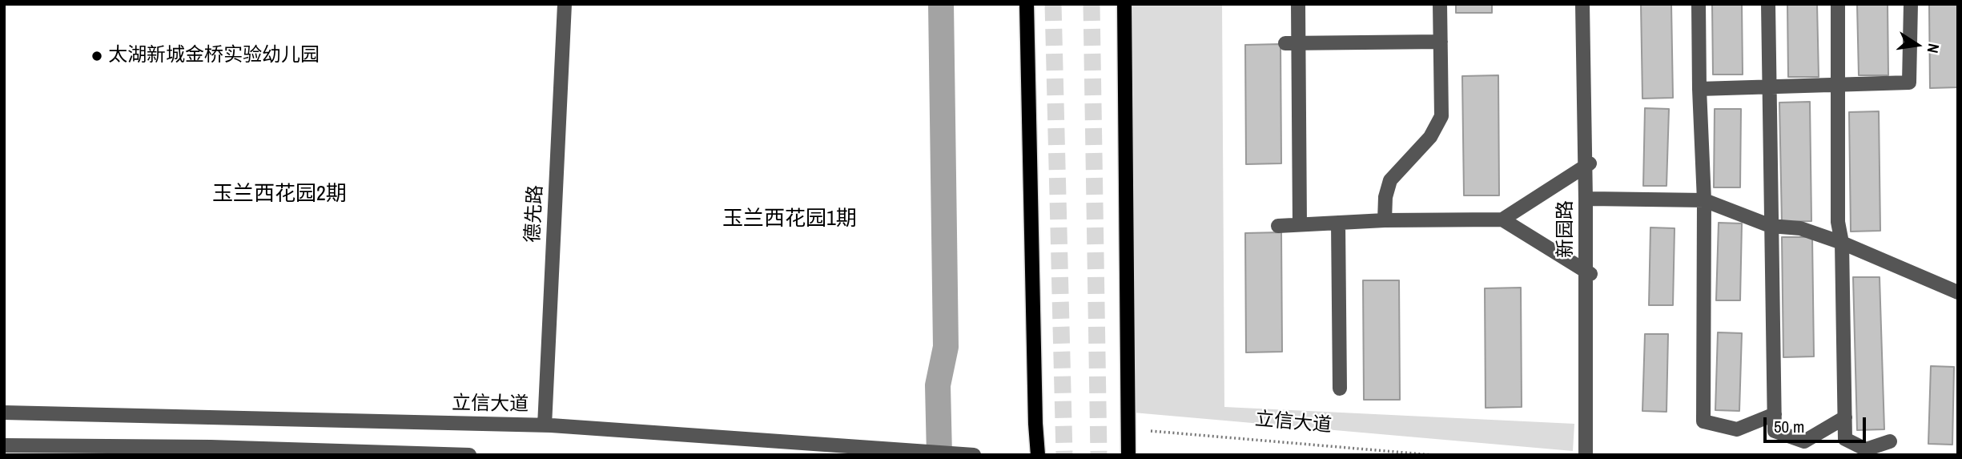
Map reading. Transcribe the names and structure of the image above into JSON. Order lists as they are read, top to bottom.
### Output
{
  "streets": {
    "street": ["德先路", "新园路", "立信大道"]
  },
  "crossings": [
    ["德先路", "立信大道"]
  ],
  "districts": ["玉兰西花园2期", "玉兰西花园1期"],
  "places": ["太湖新城金桥实验幼儿园"],
  "scale_bar": "50 m",
  "north": "right"
}
